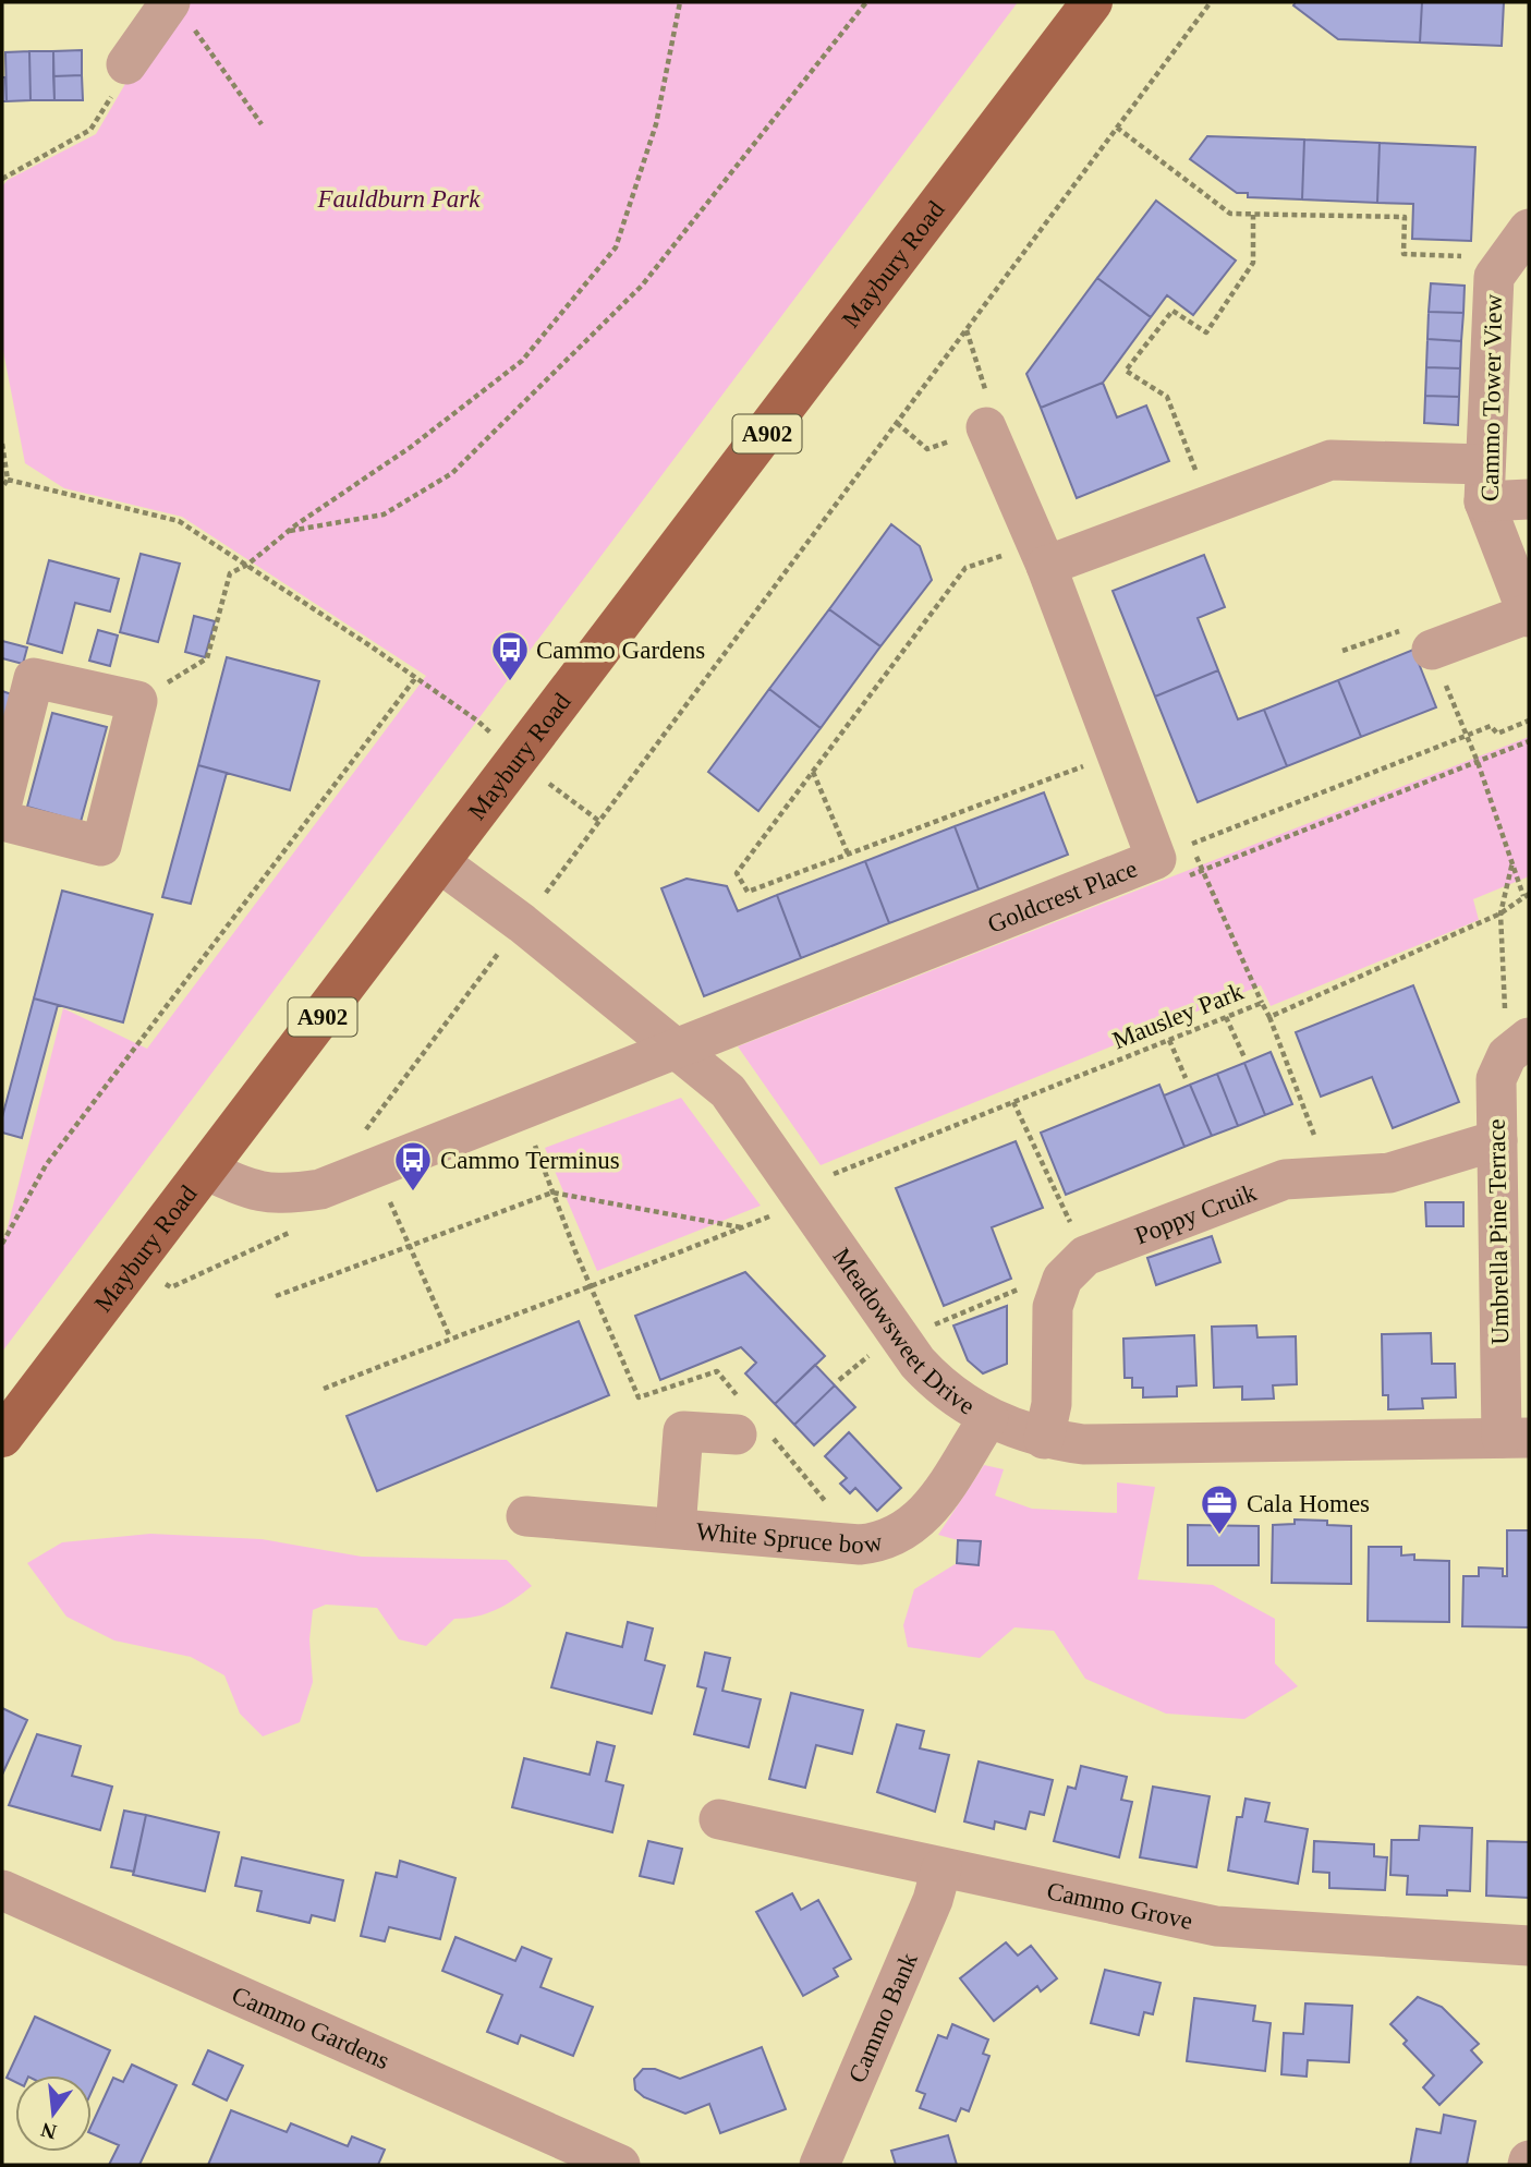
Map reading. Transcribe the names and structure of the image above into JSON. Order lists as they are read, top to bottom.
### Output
{
  "streets": {
    "main road": ["Maybury Road", "A902"],
    "street": [
      "Cammo Tower View",
      "Goldcrest Place",
      "Poppy Cruik",
      "Umbrella Pine Terrace",
      "Meadowsweet Drive",
      "White Spruce bow",
      "Cammo Grove",
      "Cammo Bank",
      "Cammo Gardens"
    ],
    "path": ["Mausley Park"]
  },
  "crossings": [
    ["Maybury Road", "Goldcrest Place"],
    ["Maybury Road", "Meadowsweet Drive"],
    ["Goldcrest Place", "Meadowsweet Drive"],
    ["Poppy Cruik", "Umbrella Pine Terrace"],
    ["Umbrella Pine Terrace", "Meadowsweet Drive"],
    ["Meadowsweet Drive", "White Spruce bow"],
    ["Cammo Grove", "Cammo Bank"]
  ],
  "parks": ["Fauldburn Park"],
  "places": {
    "bus stop": ["Cammo Gardens", "Cammo Terminus"],
    "office": ["Cala Homes"]
  },
  "north": "bottom"
}
